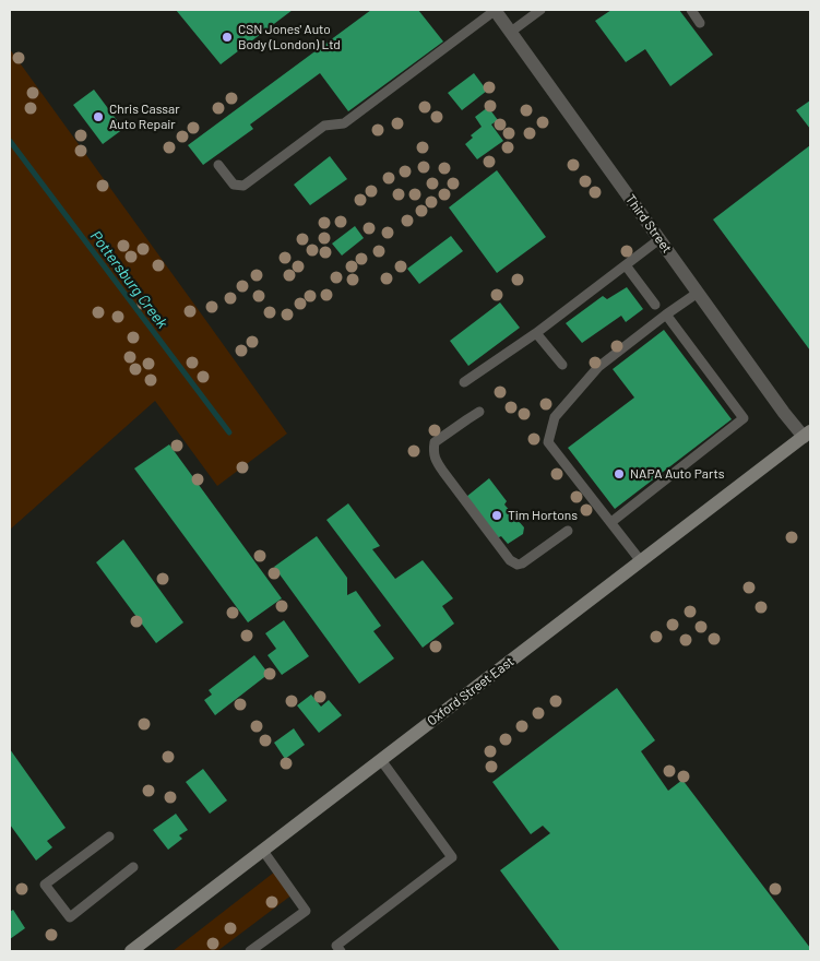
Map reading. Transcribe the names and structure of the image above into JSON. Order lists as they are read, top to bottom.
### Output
{
  "streets": {
    "main road": ["Oxford Street East"],
    "street": ["Third Street"]
  },
  "crossings": [
    ["Third Street", "Oxford Street East"]
  ],
  "water": ["Pottersburg Creek"],
  "places": [
    "CSN Jones' Auto Body (London) Ltd",
    "Chris Cassar Auto Repair",
    "NAPA Auto Parts",
    "Tim Hortons"
  ]
}
